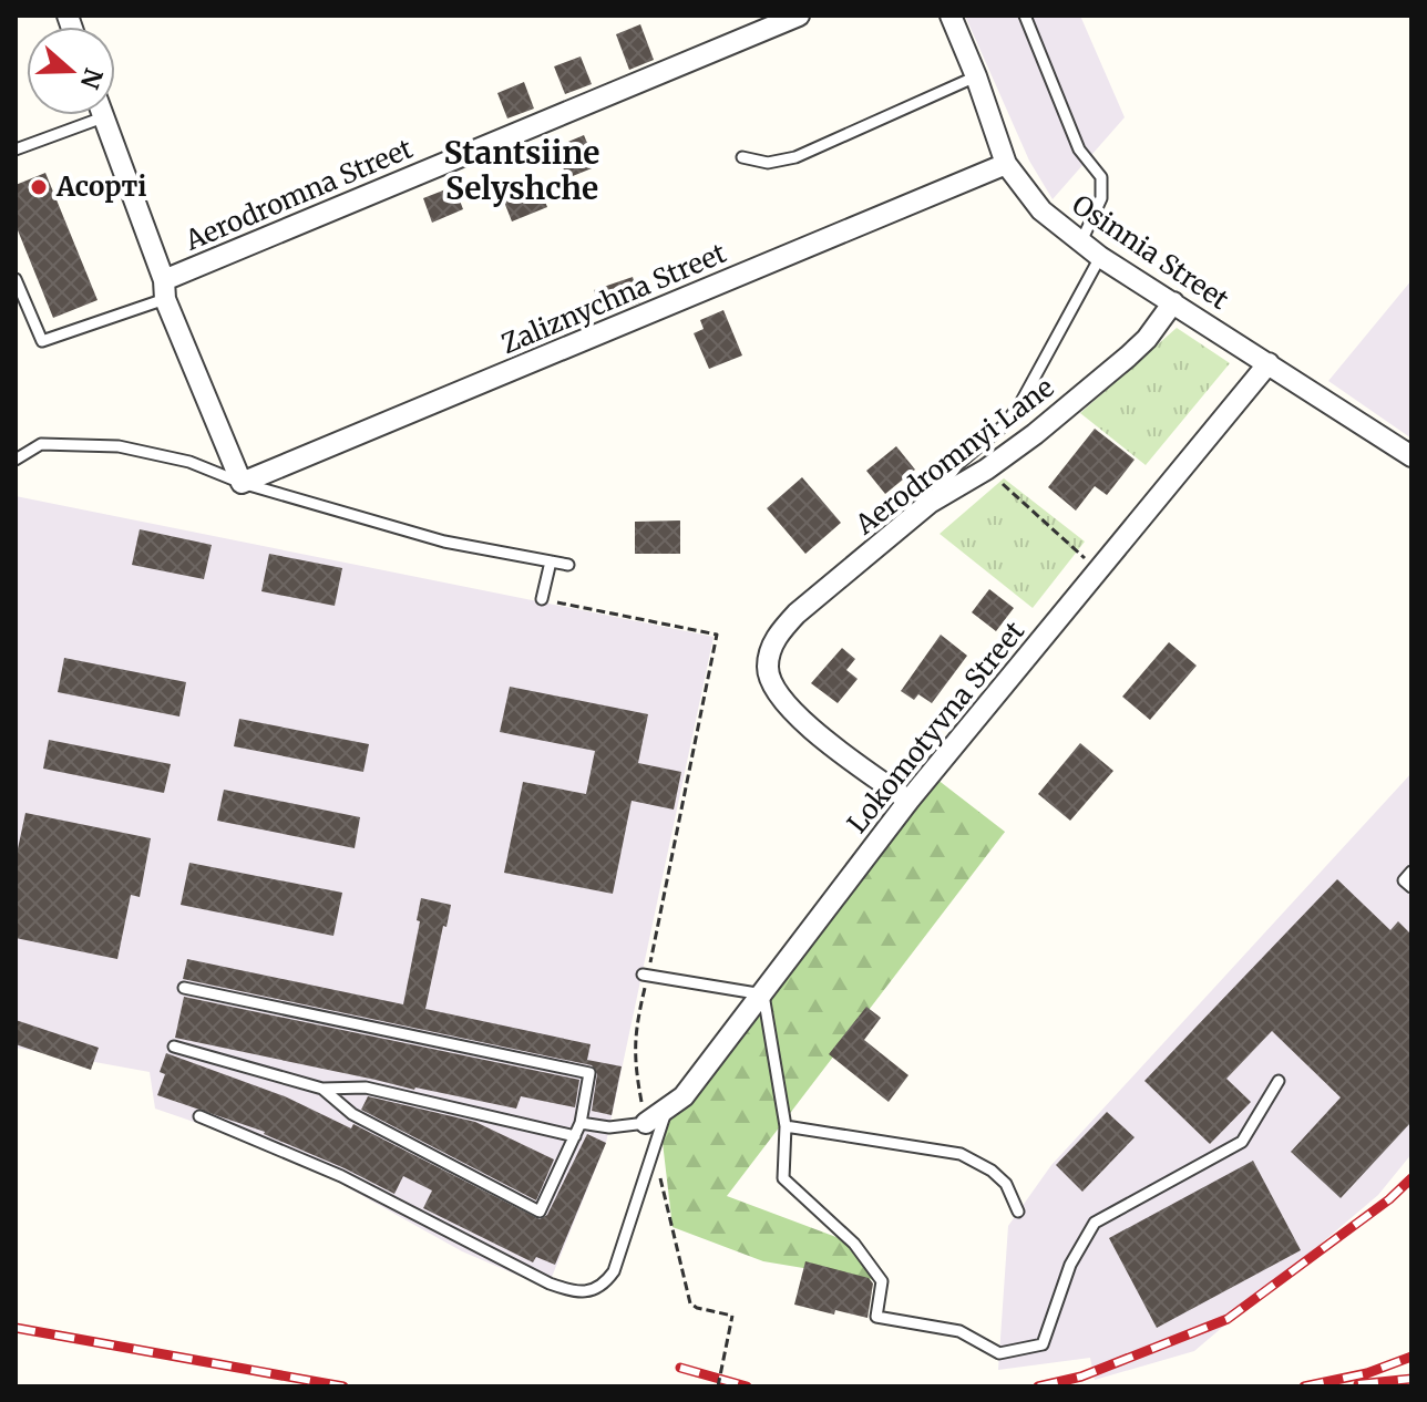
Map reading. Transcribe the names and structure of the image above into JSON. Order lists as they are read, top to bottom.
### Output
{
  "streets": {
    "street": [
      "Aerodromna Street",
      "Osinnia Street",
      "Zaliznychna Street",
      "Aerodromnyi Lane",
      "Lokomotyvna Street"
    ]
  },
  "crossings": [
    ["Aerodromna Street", "Zaliznychna Street"],
    ["Osinnia Street", "Zaliznychna Street"],
    ["Osinnia Street", "Aerodromnyi Lane"],
    ["Osinnia Street", "Lokomotyvna Street"],
    ["Aerodromnyi Lane", "Lokomotyvna Street"]
  ],
  "districts": ["Stantsiine Selyshche"],
  "places": ["Асорті"],
  "north": "right"
}
